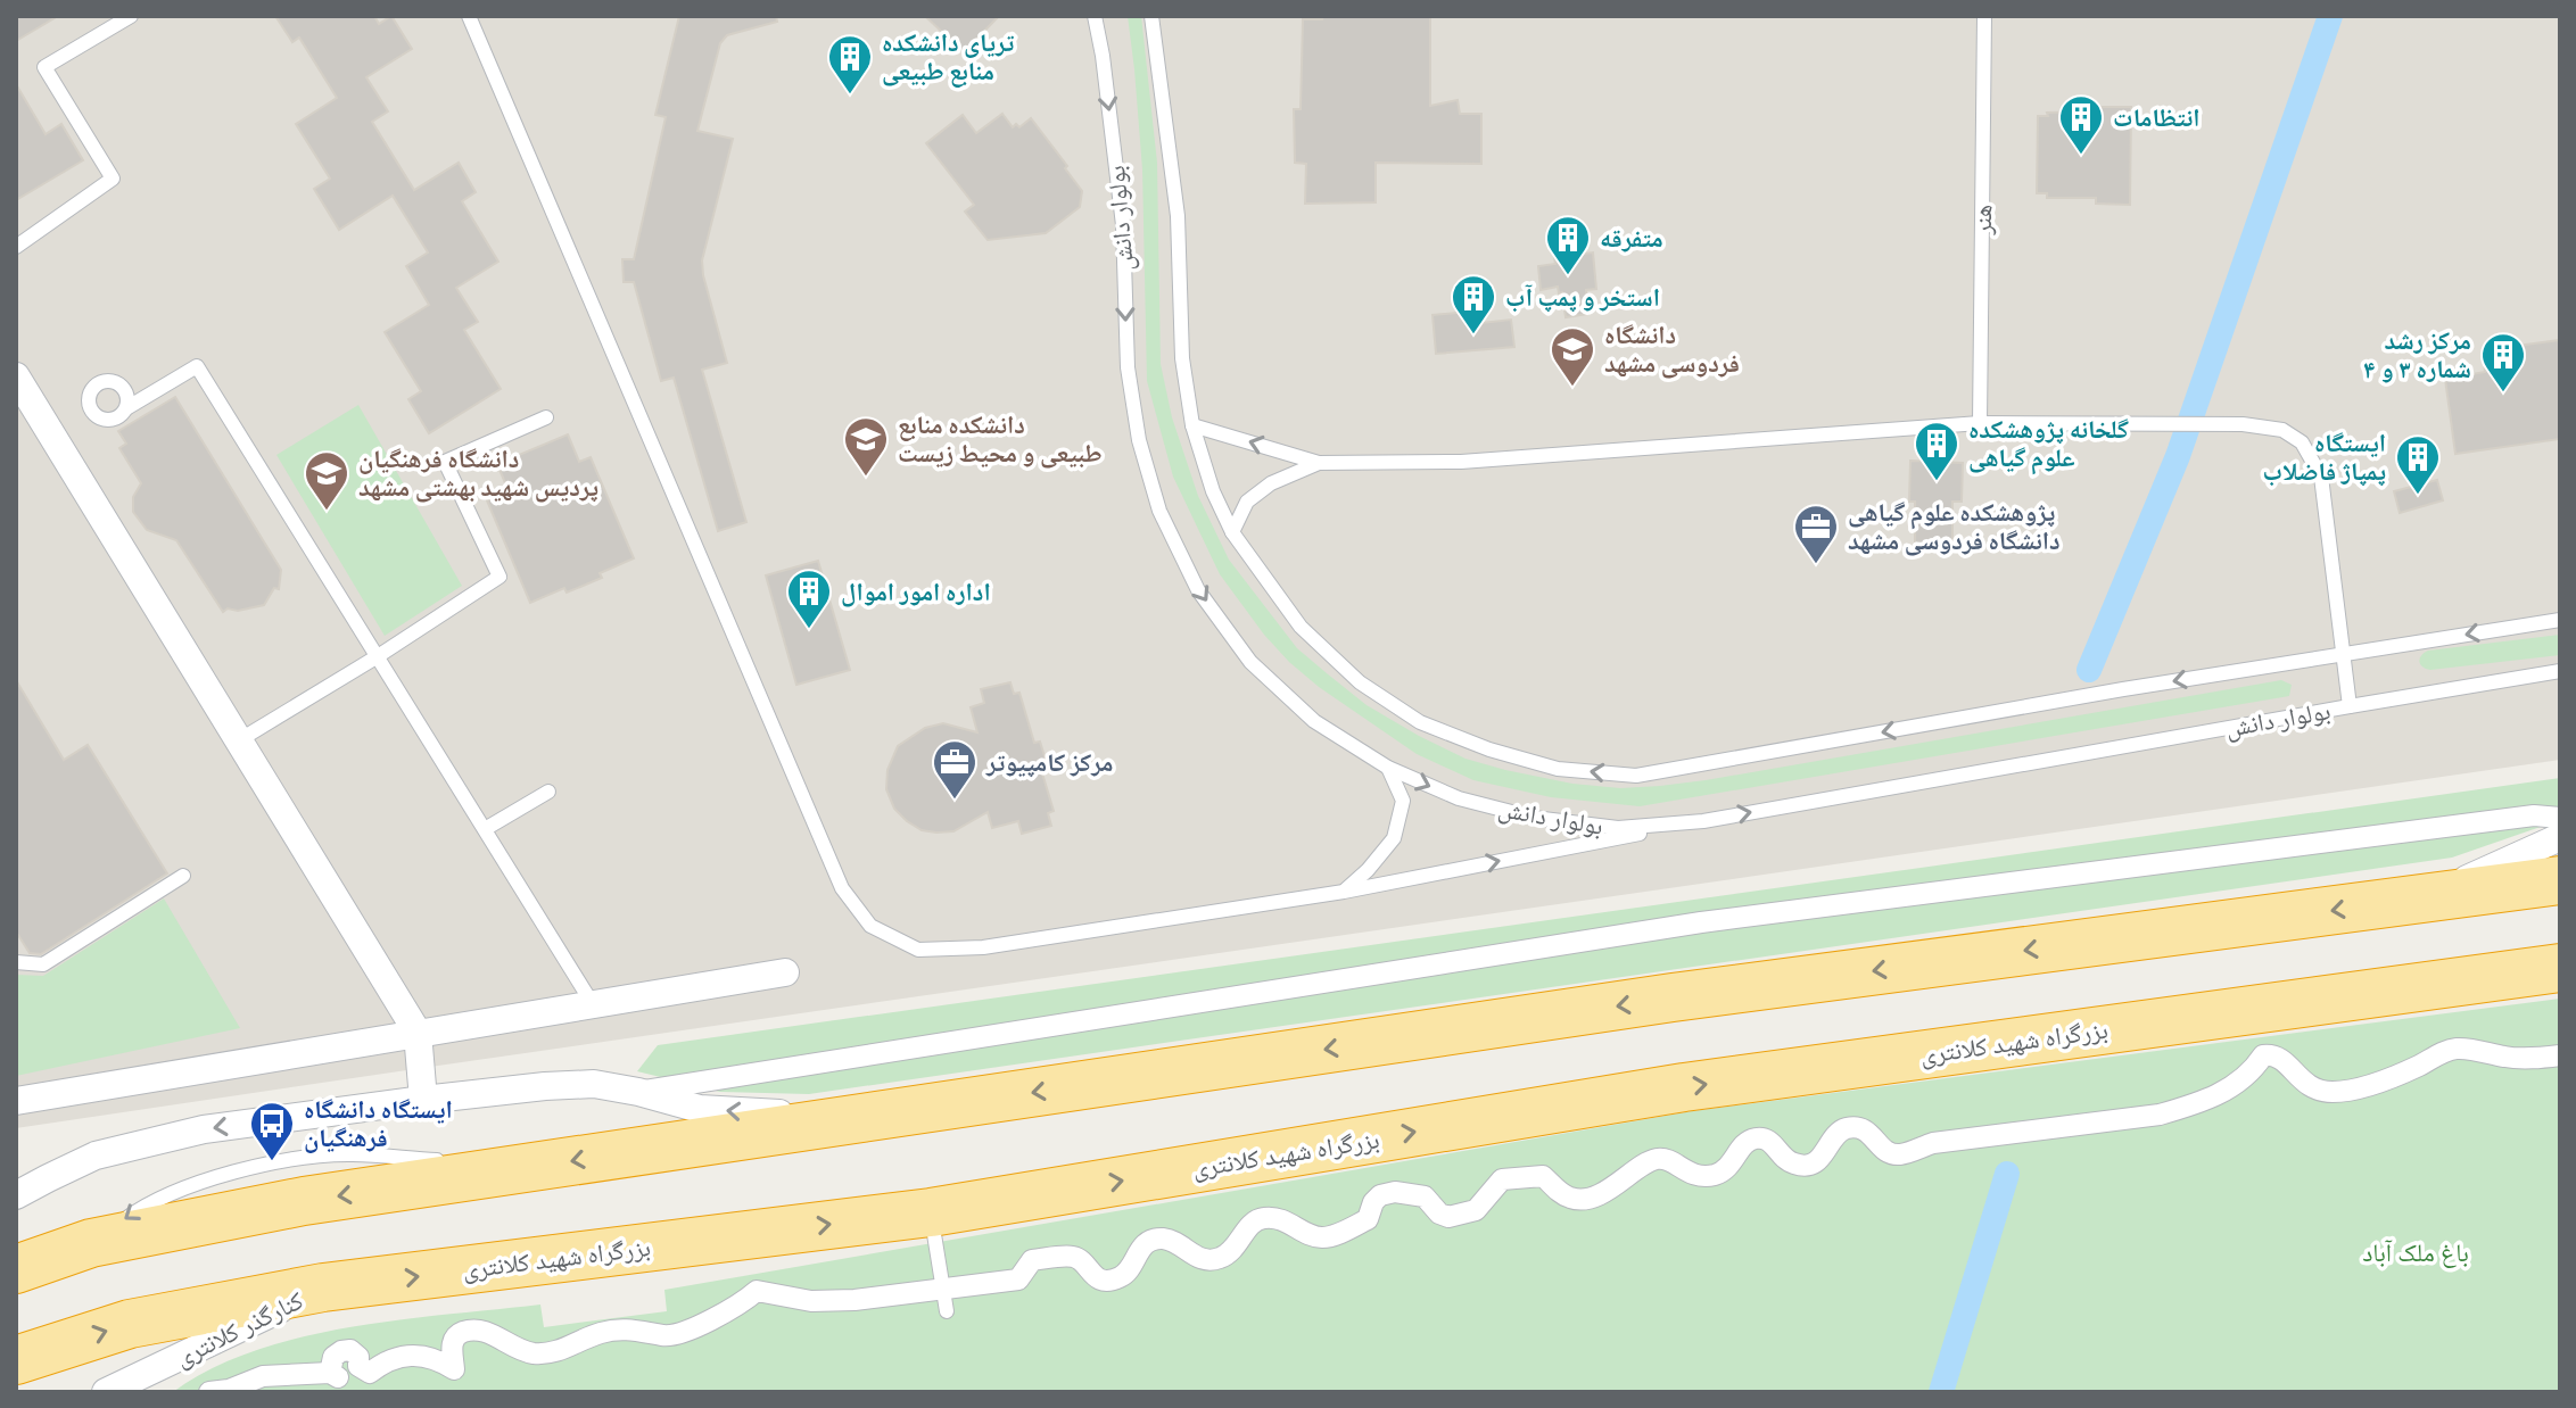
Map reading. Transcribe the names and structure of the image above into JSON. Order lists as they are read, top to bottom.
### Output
{
  "streets": {
    "highway": ["بزرگراه شهید کلانتری"],
    "street": ["کنارگذر کلانتری"],
    "lane": ["بولوار دانش", "هنر"]
  },
  "crossings": [
    ["بزرگراه شهید کلانتری", "کنارگذر کلانتری"]
  ],
  "parks": ["باغ ملک آباد"],
  "places": {
    "building": [
      "تریای دانشکده منابع طبیعی",
      "انتظامات",
      "متفرقه",
      "استخر و پمپ آب",
      "مرکز رشد شماره ۳ و ۴",
      "گلخانه پژوهشکده علوم گیاهی",
      "ایستگاه پمپاژ فاضلاب",
      "اداره امور اموال"
    ],
    "school or university": ["دانشگاه فردوسی مشهد", "دانشکده منابع طبیعی و محیط زیست", "دانشگاه فرهنگیان پردیس شهید بهشتی مشهد"],
    "office": ["پژوهشکده علوم گیاهی دانشگاه فردوسی مشهد", "مرکز کامپیوتر"],
    "bus stop": ["ایستگاه دانشگاه فرهنگیان"]
  }
}
